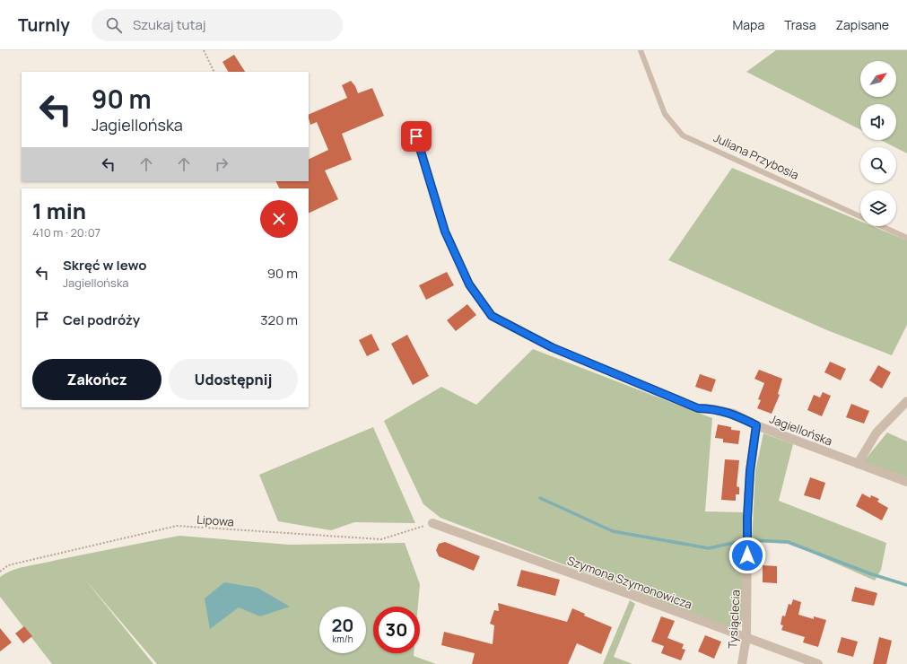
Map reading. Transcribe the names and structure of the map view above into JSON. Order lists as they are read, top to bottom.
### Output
{
  "streets": {
    "street": ["Jagiellońska", "Szymona Szymonowicza", "Tysiąclecia"],
    "lane": ["Juliana Przybosia"],
    "path": ["Lipowa"]
  },
  "crossings": [
    ["Jagiellońska", "Tysiąclecia"],
    ["Lipowa", "Szymona Szymonowicza"],
    ["Szymona Szymonowicza", "Tysiąclecia"]
  ],
  "north": "top right",
  "page": {
    "header": "Turnly",
    "search": "Szukaj tutaj",
    "nav": ["Mapa", "Trasa", "Zapisane"],
    "turn": ["90 m", "Jagiellońska"],
    "heading": ["1 min", "410 m · 20:07"],
    "list": [
      {
        "name": "Skręć w lewo",
        "note": "Jagiellońska",
        "value": "90 m"
      },
      {
        "name": "Cel podróży",
        "value": "320 m"
      }
    ],
    "buttons": ["Zakończ", "Udostępnij"],
    "speed": "20 km/h",
    "limit": "30"
  }
}
